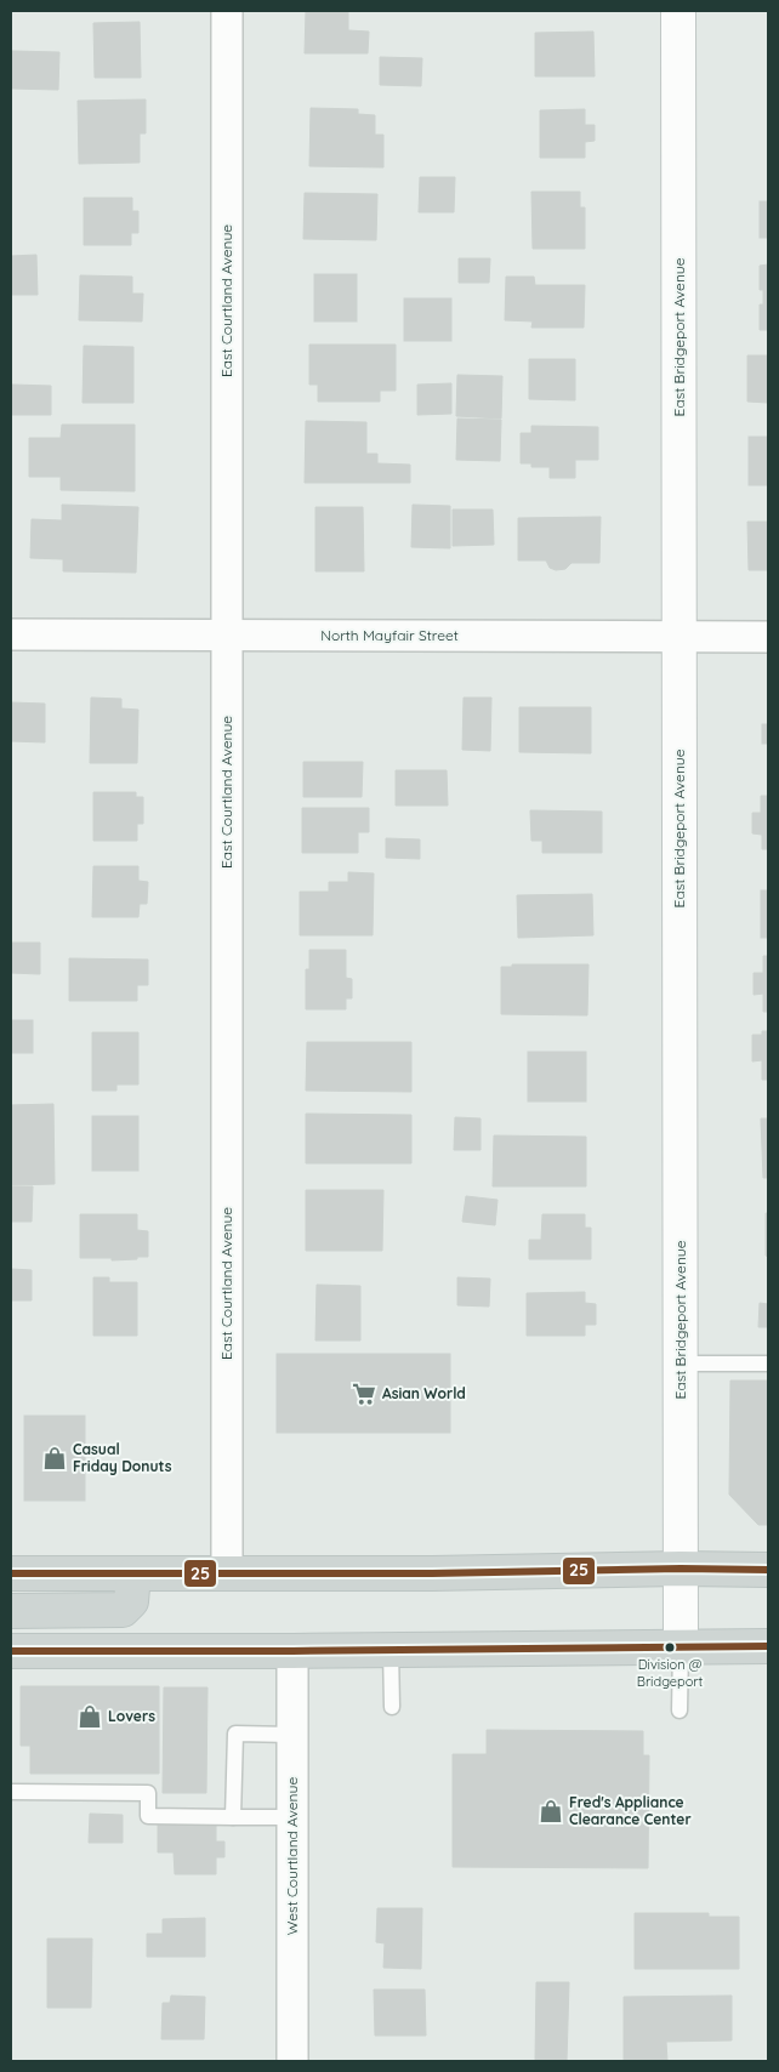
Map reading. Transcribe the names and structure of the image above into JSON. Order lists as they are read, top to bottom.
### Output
{
  "streets": {
    "street": [
      "East Courtland Avenue",
      "East Bridgeport Avenue",
      "North Mayfair Street",
      "West Courtland Avenue"
    ]
  },
  "crossings": [
    ["East Courtland Avenue", "North Mayfair Street"],
    ["East Bridgeport Avenue", "North Mayfair Street"]
  ],
  "places": {
    "supermarket": ["Asian World"],
    "shop": ["Casual Friday Donuts", "Lovers", "Fred's Appliance Clearance Center"],
    "other": ["Division @ Bridgeport"]
  },
  "lines": ["transit line 25"]
}
